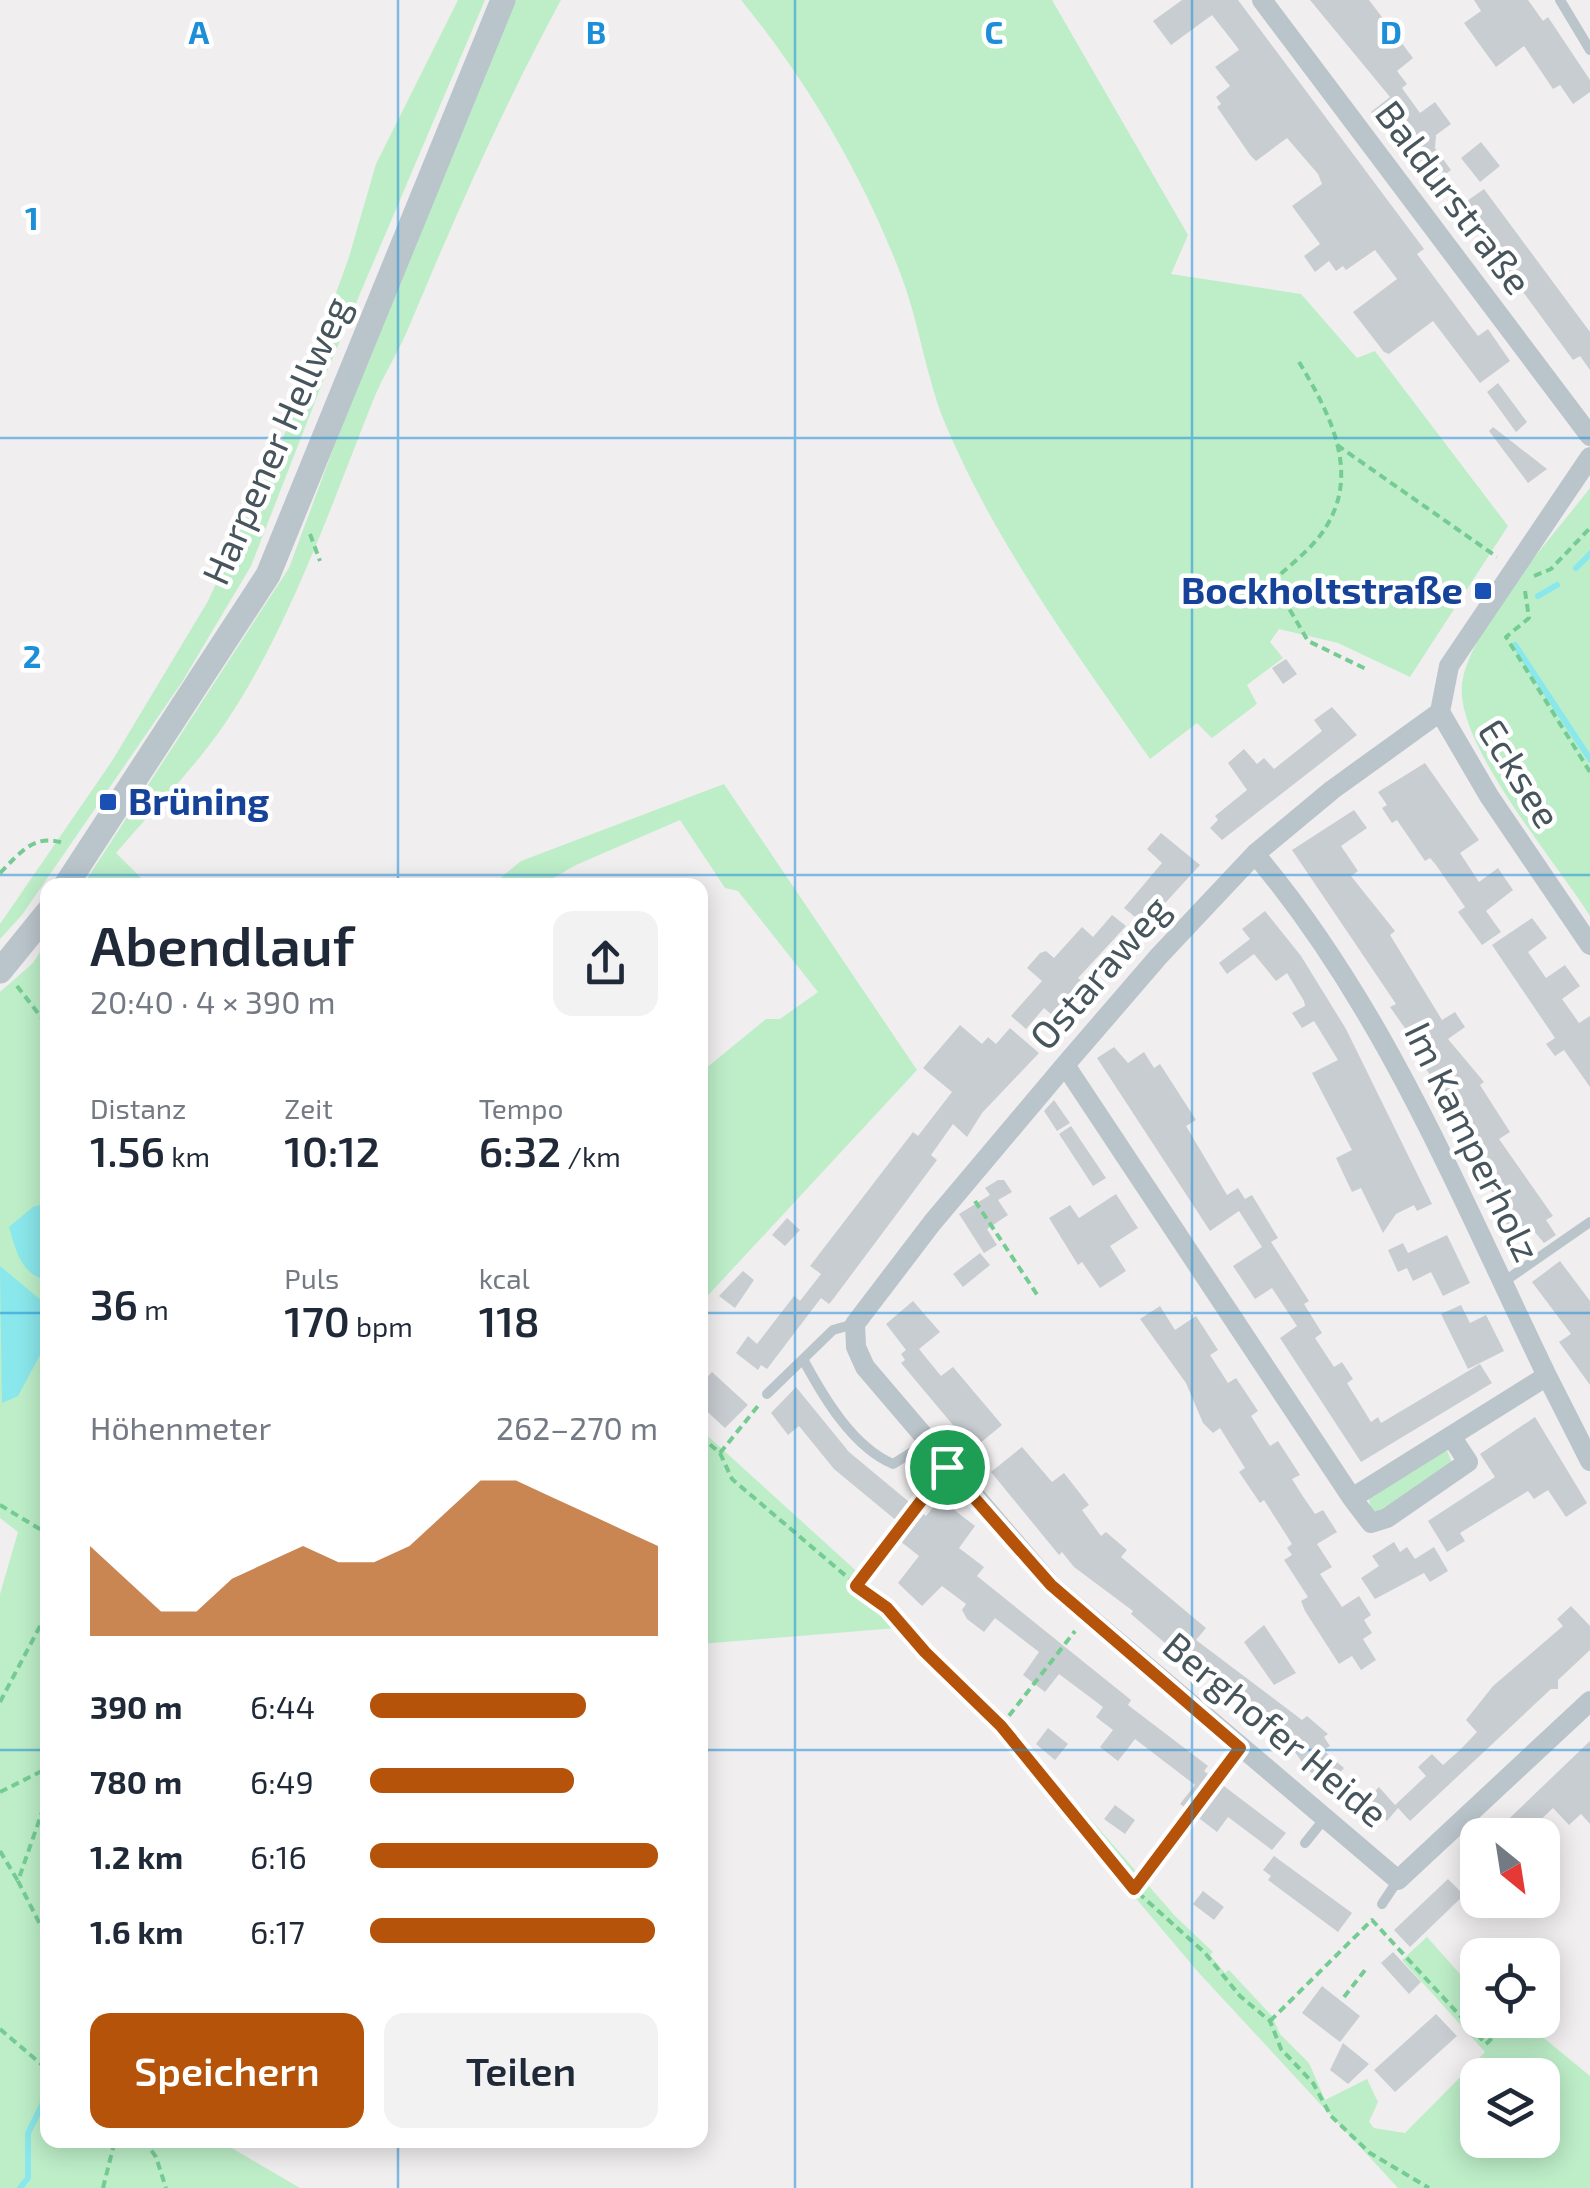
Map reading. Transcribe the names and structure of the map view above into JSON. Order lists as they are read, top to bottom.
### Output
{
  "streets": {
    "street": [
      "Baldurstraße",
      "Harpener Hellweg",
      "Ecksee",
      "Ostaraweg",
      "Im Kamperholz",
      "Berghofer Heide"
    ]
  },
  "crossings": [
    ["Ecksee", "Ostaraweg"],
    ["Ostaraweg", "Im Kamperholz"],
    ["Ostaraweg", "Berghofer Heide"]
  ],
  "places": {
    "transit": ["Bockholtstraße", "Brüning"]
  },
  "north": "bottom right",
  "page": {
    "heading": ["Abendlauf", "20:40 · 4 × 390 m"],
    "stats": [
      ["Distanz", "1.56 km"],
      ["Zeit", "10:12"],
      ["Tempo", "6:32 /km"],
      ["36 m"],
      ["Puls", "170 bpm"],
      ["kcal", "118"]
    ],
    "chart": ["Höhenmeter", "262–270 m"],
    "list": [
      {
        "name": "390 m",
        "note": "6:44"
      },
      {
        "name": "780 m",
        "note": "6:49"
      },
      {
        "name": "1.2 km",
        "note": "6:16"
      },
      {
        "name": "1.6 km",
        "note": "6:17"
      }
    ],
    "buttons": ["Speichern", "Teilen"]
  },
  "grid": {
    "columns": [
      "A",
      "B",
      "C",
      "D"
    ],
    "rows": ["1", "2"]
  }
}
